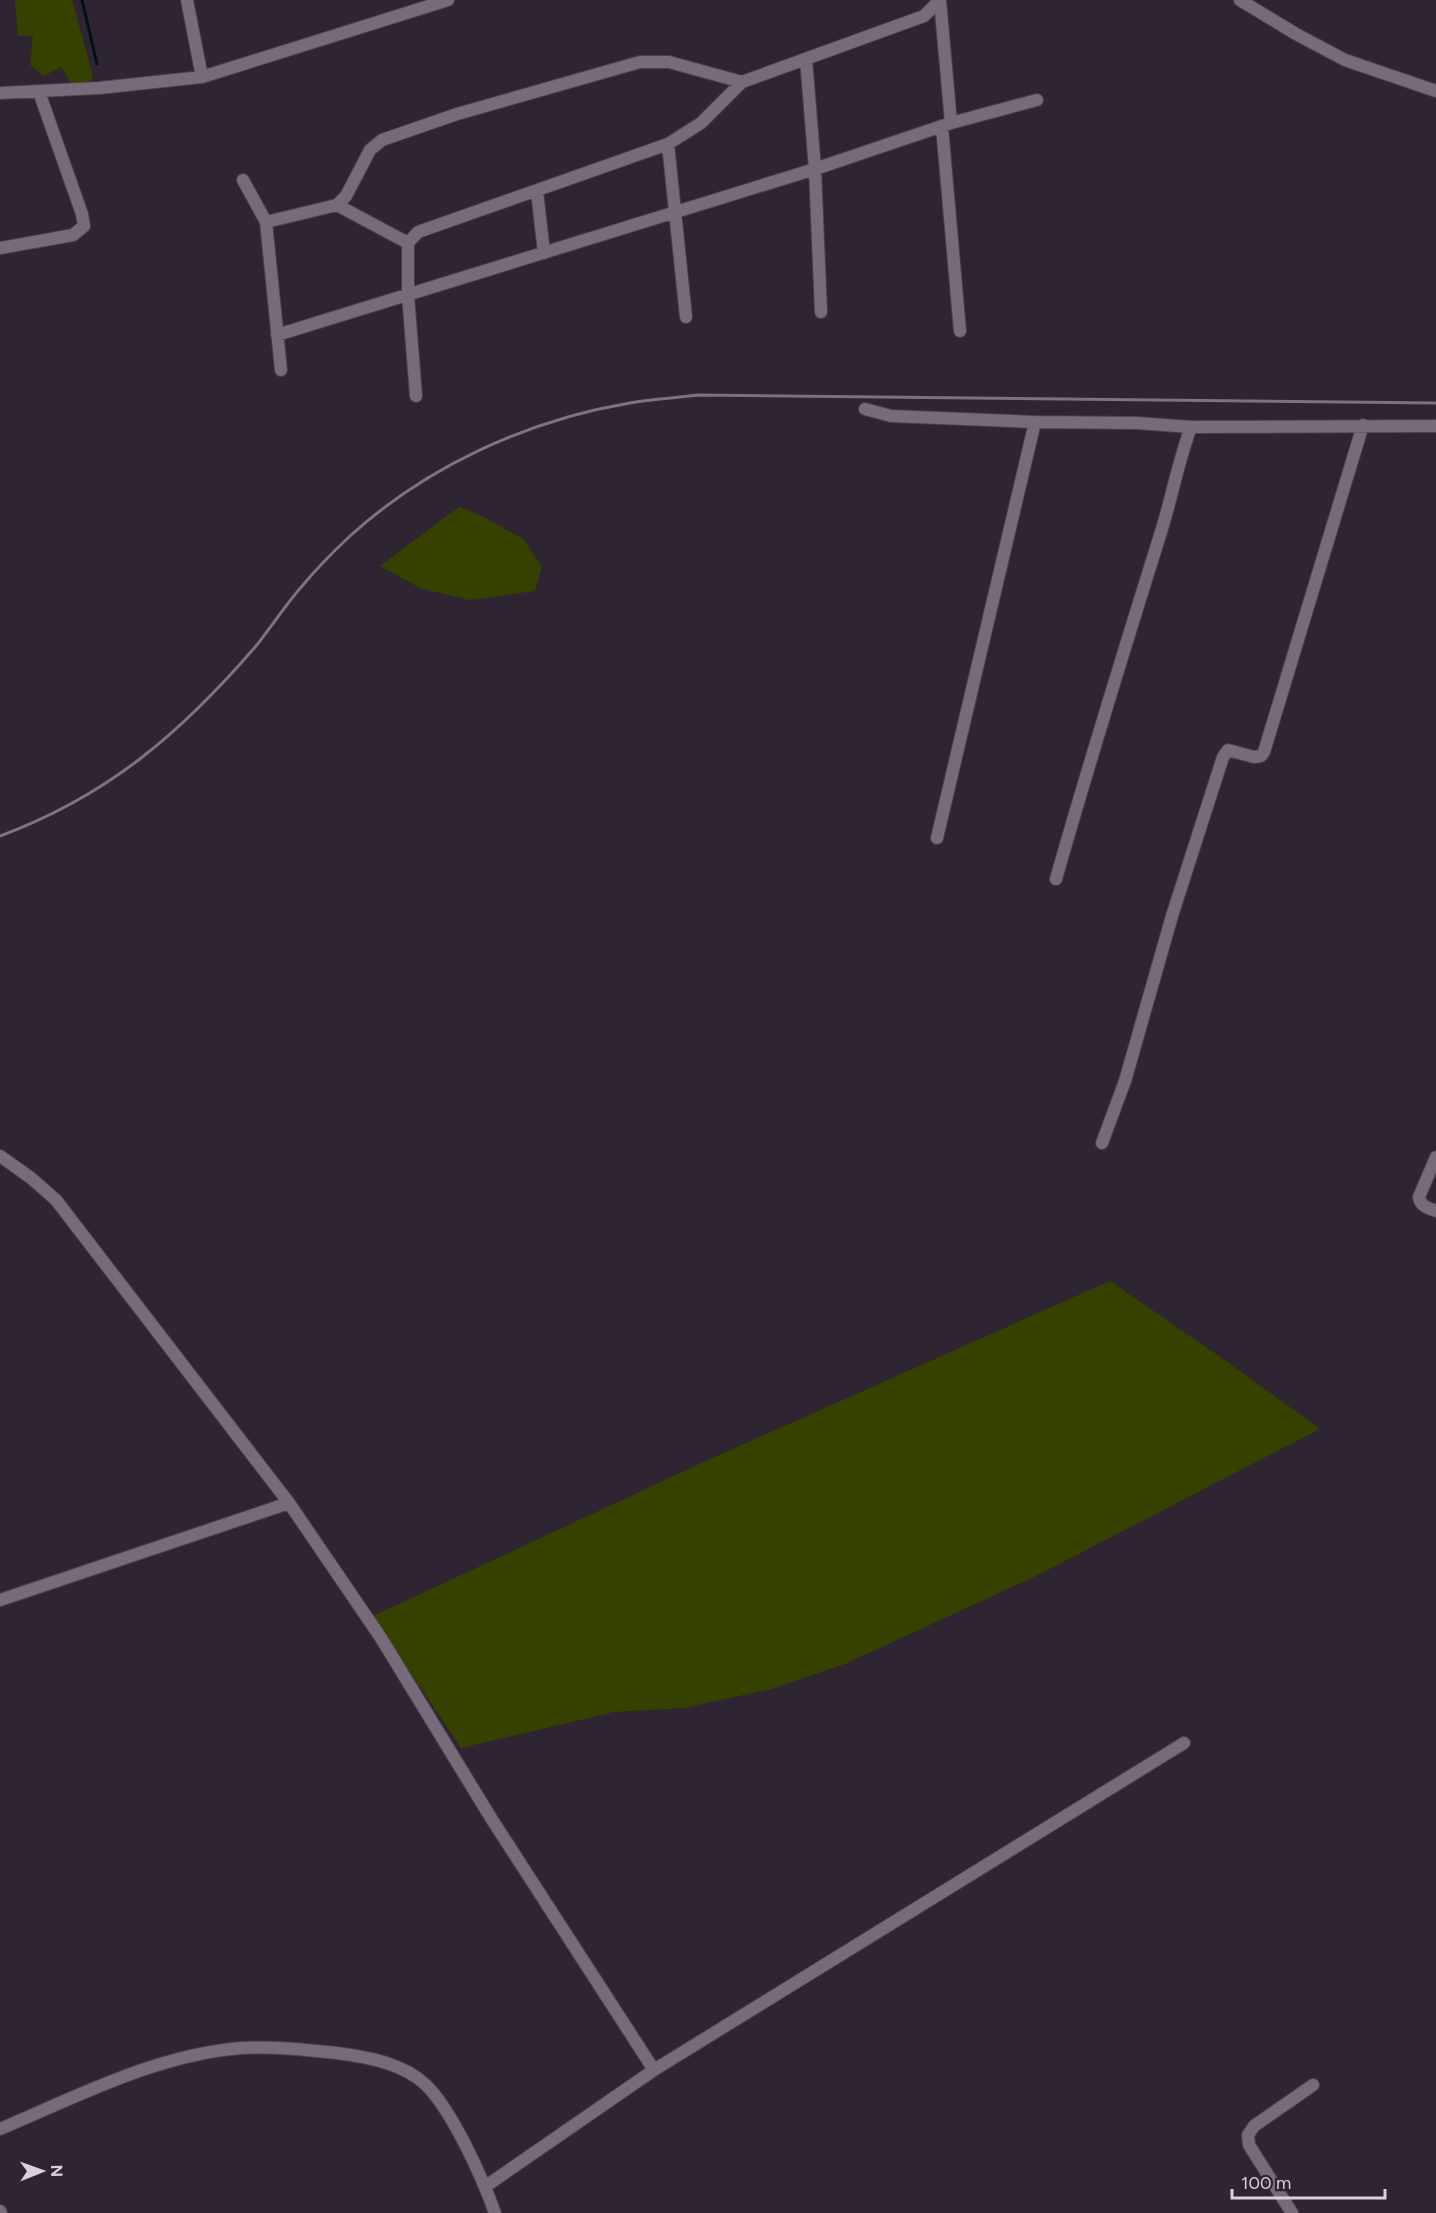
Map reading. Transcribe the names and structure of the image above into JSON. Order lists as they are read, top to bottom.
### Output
{
  "scale_bar": "100 m",
  "north": "right"
}
